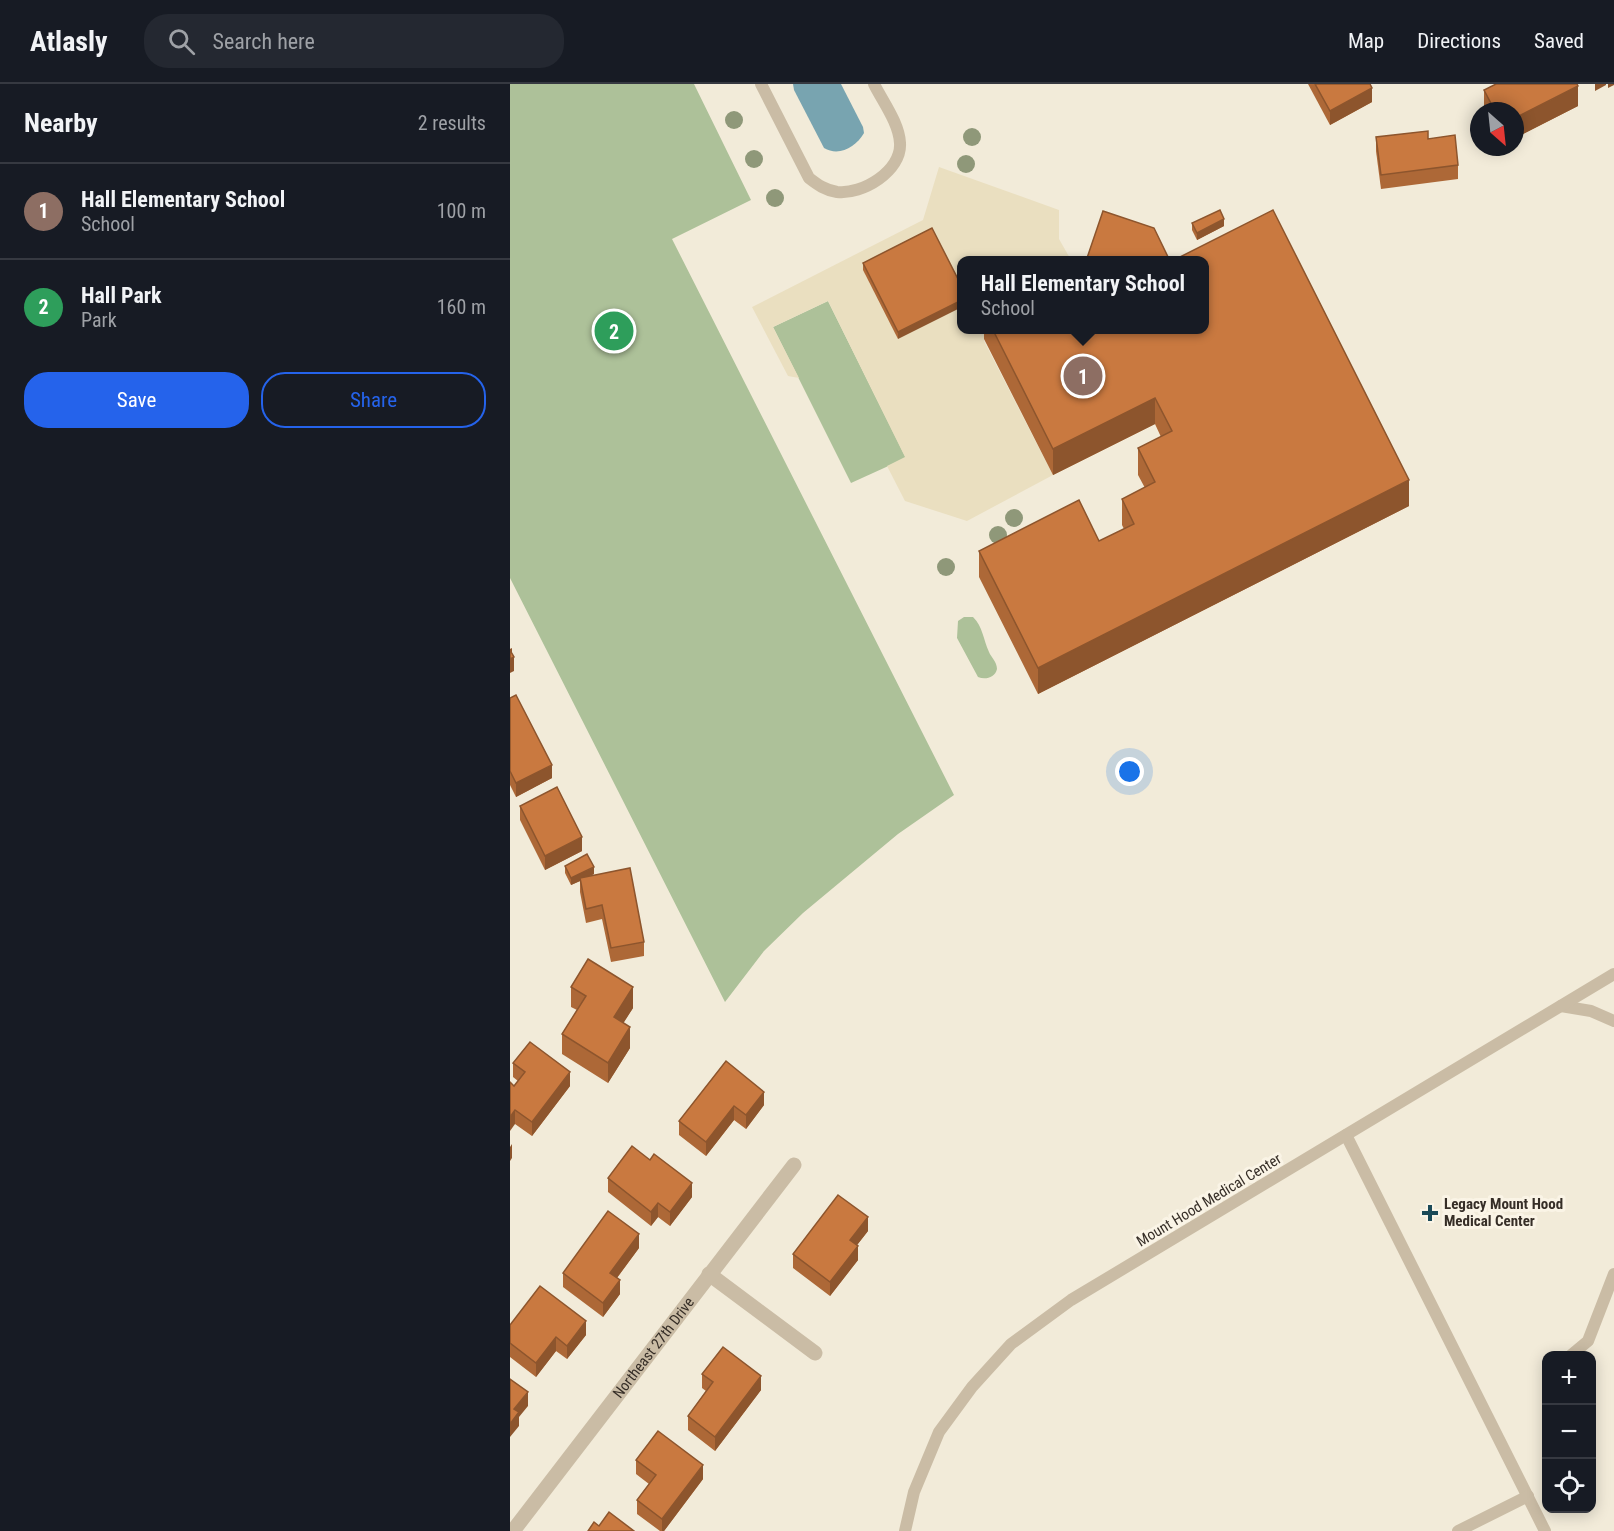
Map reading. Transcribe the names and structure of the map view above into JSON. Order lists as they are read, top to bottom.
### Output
{
  "streets": {
    "street": ["Northeast 27th Drive"],
    "lane": ["Mount Hood Medical Center"]
  },
  "places": {
    "health": ["Legacy Mount Hood Medical Center"]
  },
  "north": "bottom right",
  "page": {
    "header": "Atlasly",
    "search": "Search here",
    "nav": ["Map", "Directions", "Saved"],
    "heading": ["Nearby", "2 results"],
    "list": [
      {
        "mark": "1",
        "name": "Hall Elementary School",
        "note": "School",
        "value": "100 m"
      },
      {
        "mark": "2",
        "name": "Hall Park",
        "note": "Park",
        "value": "160 m"
      }
    ],
    "popup": ["Hall Elementary School", "School"],
    "pins": ["2", "1"],
    "buttons": ["Save", "Share"],
    "map_buttons": ["+", "−"]
  }
}
